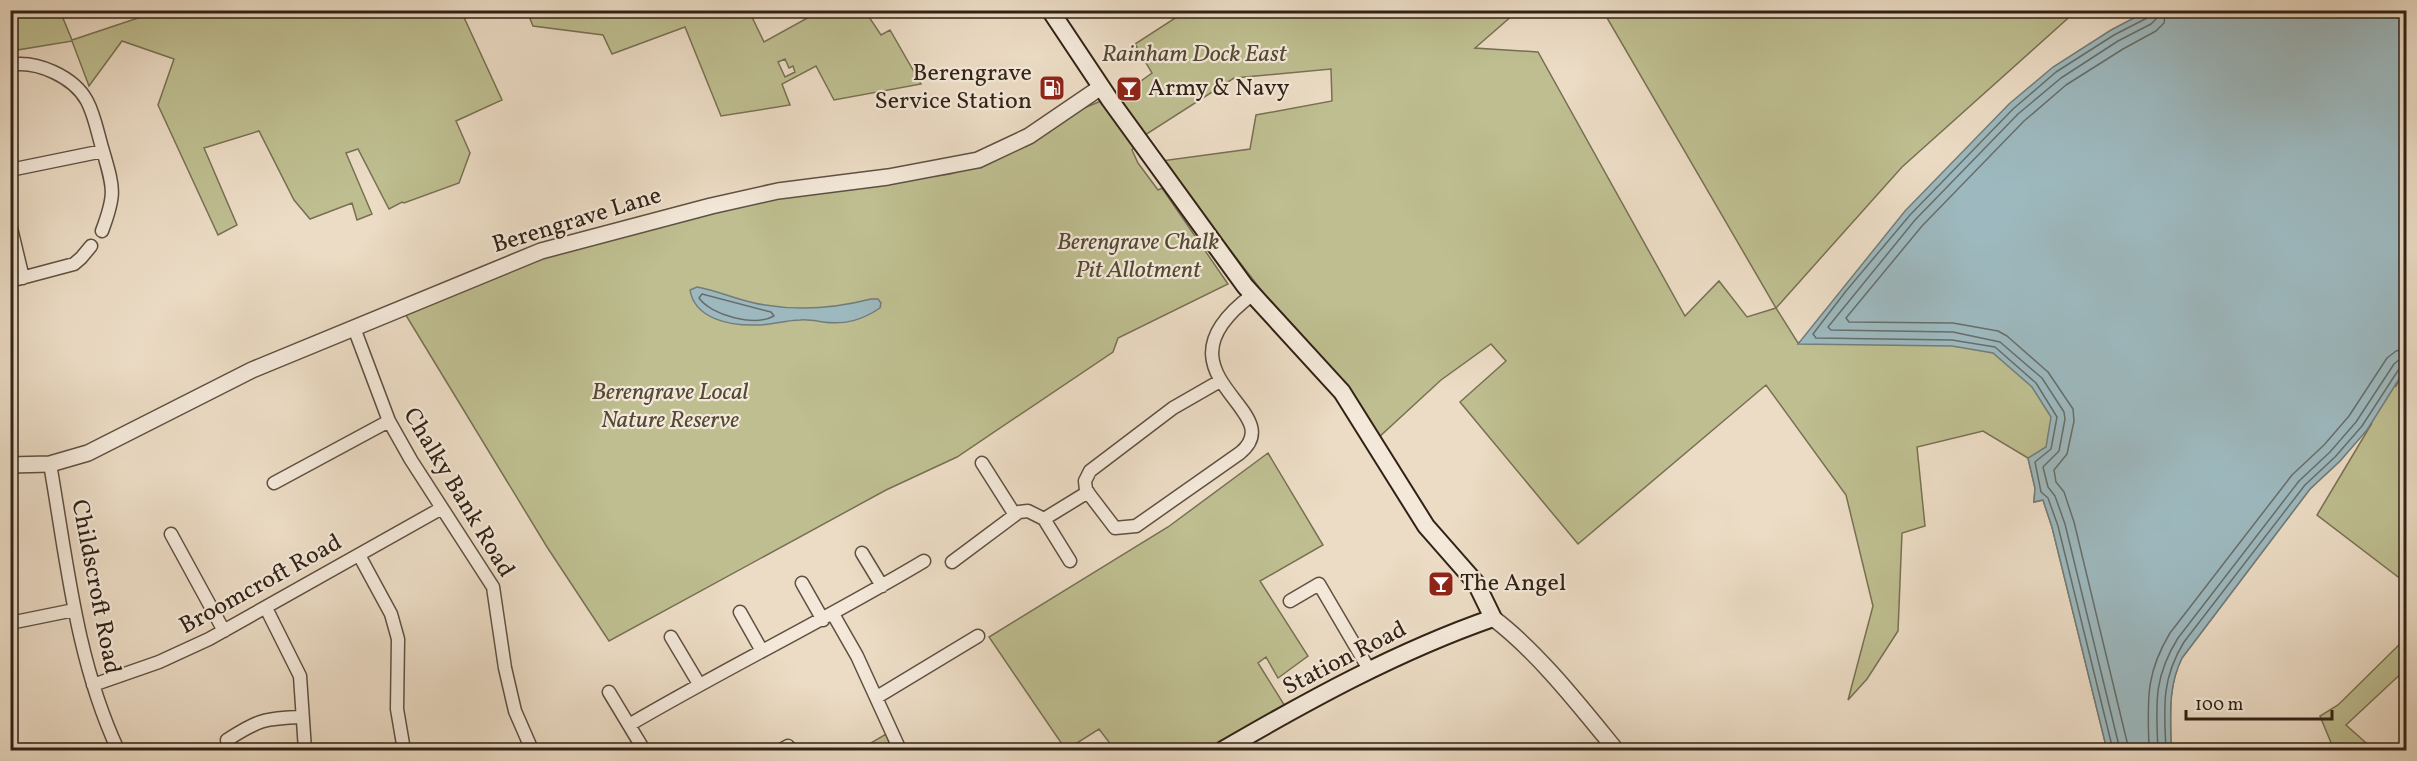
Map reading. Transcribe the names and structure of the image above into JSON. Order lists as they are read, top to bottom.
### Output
{
  "streets": {
    "main road": ["Station Road"],
    "street": [
      "Berengrave Lane",
      "Chalky Bank Road",
      "Broomcroft Road",
      "Childscroft Road"
    ]
  },
  "crossings": [
    ["Berengrave Lane", "Chalky Bank Road"],
    ["Berengrave Lane", "Childscroft Road"],
    ["Chalky Bank Road", "Broomcroft Road"],
    ["Broomcroft Road", "Childscroft Road"]
  ],
  "parks": ["Rainham Dock East", "Berengrave Chalk Pit Allotment", "Berengrave Local Nature Reserve"],
  "places": {
    "fuel station": ["Berengrave Service Station"],
    "bar": ["Army & Navy", "The Angel"]
  },
  "scale_bar": "100 m"
}
